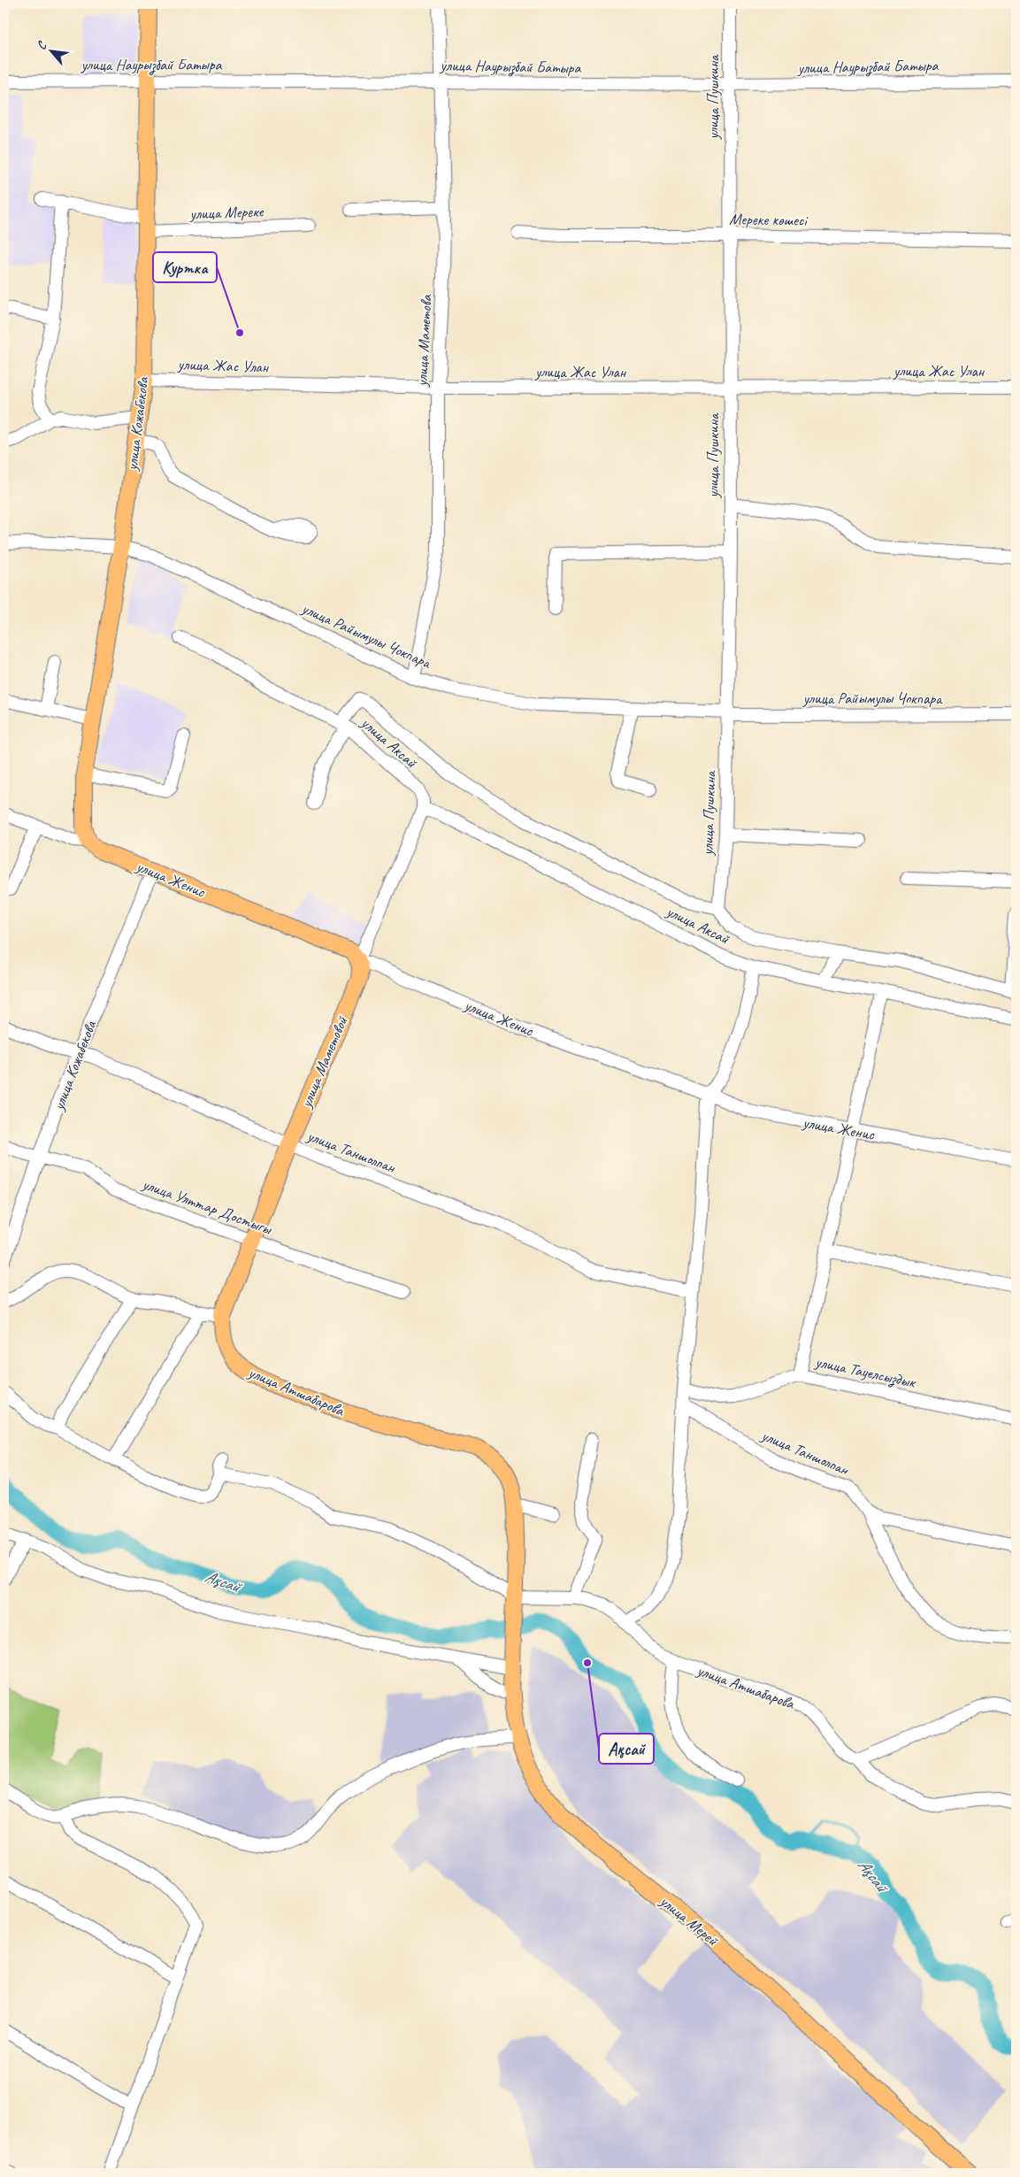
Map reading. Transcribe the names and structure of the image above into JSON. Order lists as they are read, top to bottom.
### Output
{
  "streets": {
    "main road": [
      "улица Кожабекова",
      "улица Женис",
      "улица Маметовой",
      "улица Атшабарова",
      "улица Мерей"
    ],
    "street": [
      "улица Наурызбай Батыра",
      "улица Пушкина",
      "улица Мереке",
      "Мереке көшесі",
      "улица Маметова",
      "улица Жас Улан",
      "улица Райымулы Чокпара",
      "улица Аксай",
      "улица Таншолпан",
      "улица Улттар Достыгы",
      "улица Тауелсыздык"
    ]
  },
  "crossings": [
    ["улица Наурызбай Батыра", "улица Пушкина"],
    ["улица Наурызбай Батыра", "улица Маметова"],
    ["улица Наурызбай Батыра", "улица Кожабекова"],
    ["улица Пушкина", "Мереке көшесі"],
    ["улица Пушкина", "улица Жас Улан"],
    ["улица Пушкина", "улица Райымулы Чокпара"],
    ["улица Пушкина", "улица Аксай"],
    ["улица Мереке", "улица Кожабекова"],
    ["улица Маметова", "улица Жас Улан"],
    ["улица Маметова", "улица Райымулы Чокпара"],
    ["улица Жас Улан", "улица Кожабекова"],
    ["улица Кожабекова", "улица Райымулы Чокпара"],
    ["улица Кожабекова", "улица Женис"],
    ["улица Кожабекова", "улица Таншолпан"],
    ["улица Кожабекова", "улица Улттар Достыгы"],
    ["улица Аксай", "улица Маметовой"],
    ["улица Женис", "улица Маметовой"],
    ["улица Маметовой", "улица Таншолпан"],
    ["улица Маметовой", "улица Улттар Достыгы"],
    ["улица Маметовой", "улица Атшабарова"],
    ["улица Атшабарова", "улица Мерей"]
  ],
  "water": ["Ақсай"],
  "places": ["Куртка", "Ақсай"],
  "north": "top left"
}
